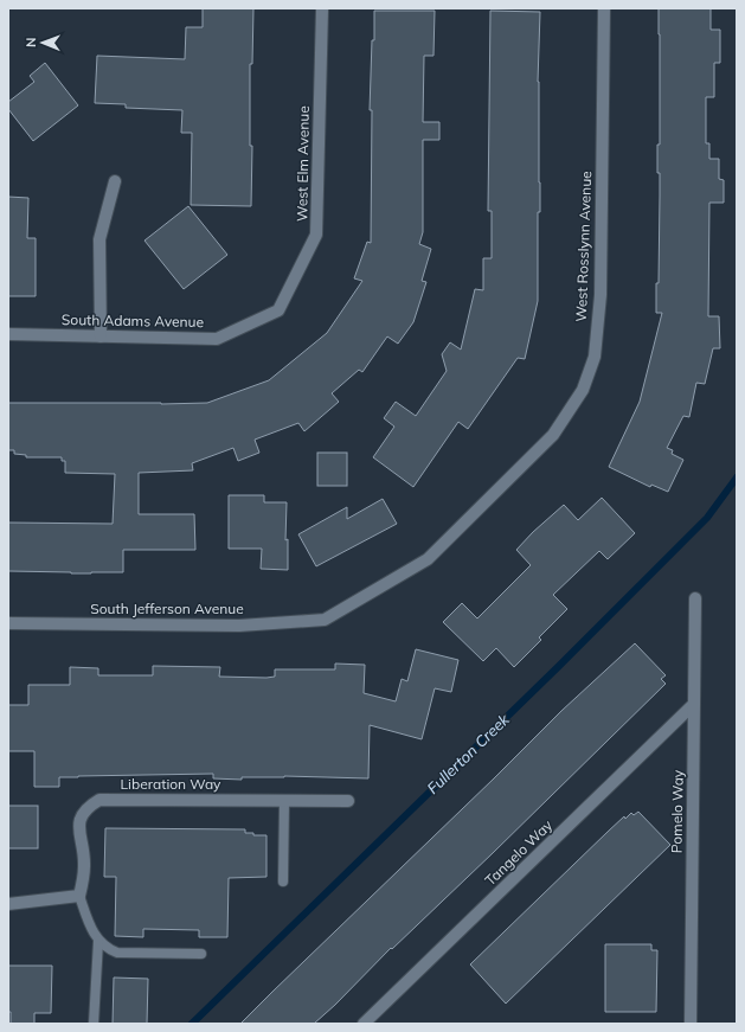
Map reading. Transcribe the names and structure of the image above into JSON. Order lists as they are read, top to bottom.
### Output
{
  "streets": {
    "street": [
      "West Elm Avenue",
      "West Rosslynn Avenue",
      "South Adams Avenue",
      "South Jefferson Avenue",
      "Liberation Way",
      "Pomelo Way",
      "Tangelo Way"
    ]
  },
  "crossings": [
    ["West Elm Avenue", "South Adams Avenue"],
    ["West Rosslynn Avenue", "South Jefferson Avenue"],
    ["Pomelo Way", "Tangelo Way"]
  ],
  "water": ["Fullerton Creek"],
  "north": "left"
}
